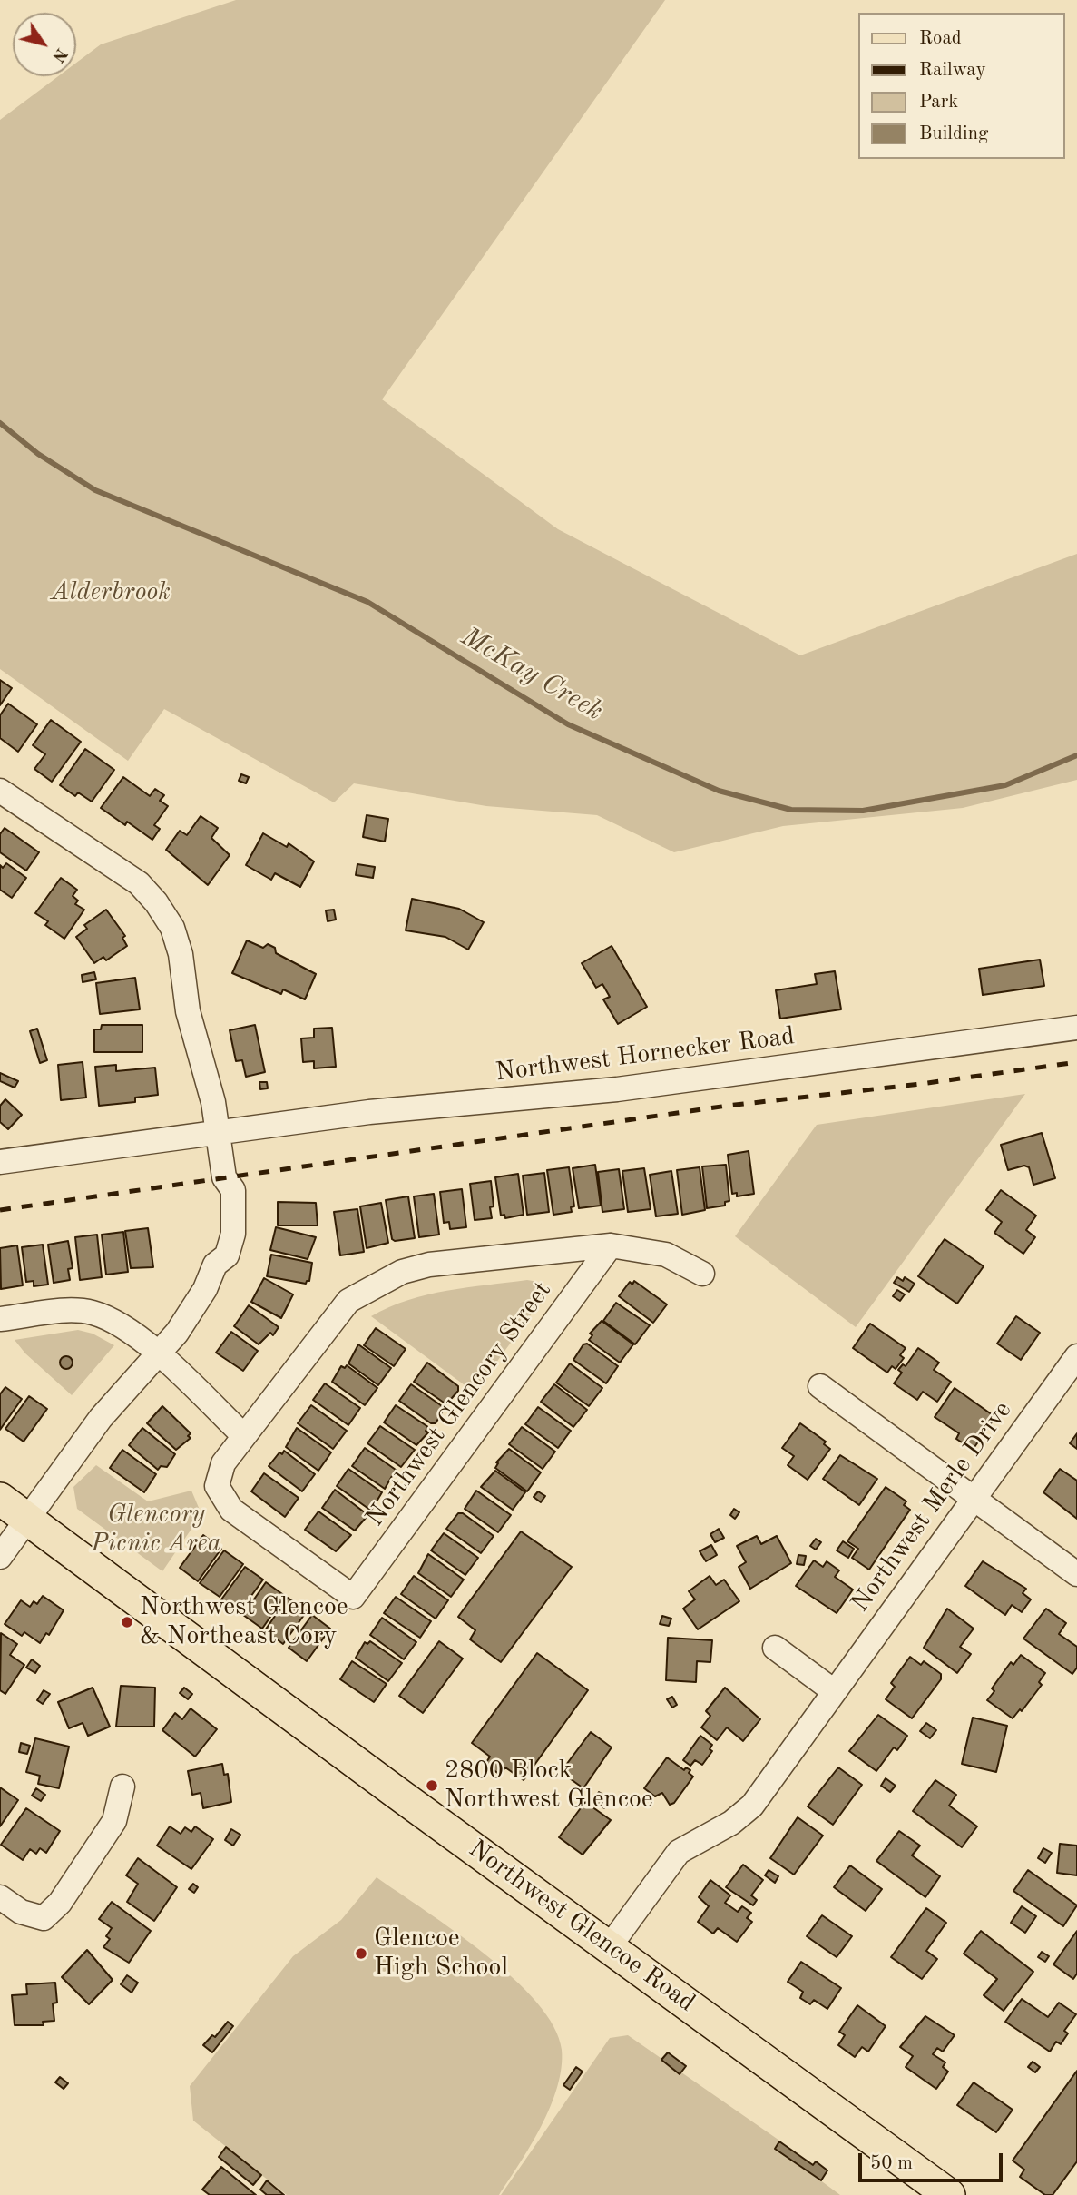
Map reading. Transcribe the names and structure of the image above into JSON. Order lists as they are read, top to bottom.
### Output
{
  "streets": {
    "main road": ["Northwest Glencoe Road"],
    "street": ["Northwest Hornecker Road", "Northwest Glencory Street", "Northwest Merle Drive"]
  },
  "crossings": [
    ["Northwest Merle Drive", "Northwest Glencoe Road"]
  ],
  "water": ["McKay Creek"],
  "parks": ["Alderbrook", "Glencory Picnic Area"],
  "places": ["Northwest Glencoe & Northeast Cory", "2800 Block Northwest Glencoe", "Glencoe High School"],
  "legend": [
    "Road",
    "Railway",
    "Park",
    "Building"
  ],
  "scale_bar": "50 m",
  "north": "bottom right"
}
